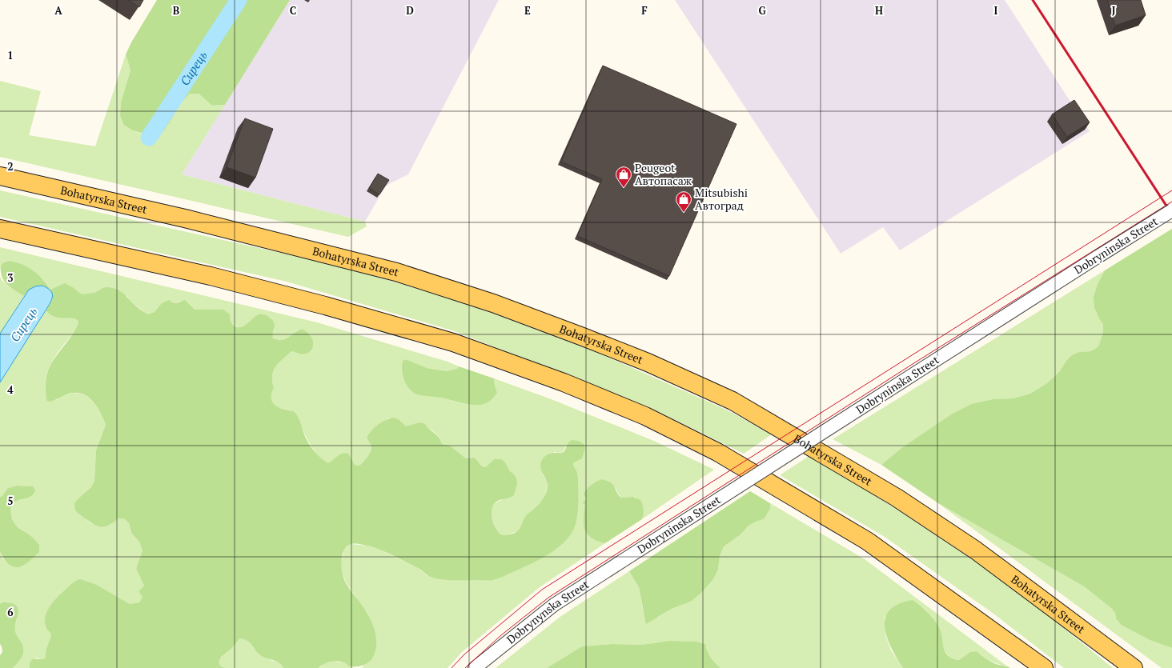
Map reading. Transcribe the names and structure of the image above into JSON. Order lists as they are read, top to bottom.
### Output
{
  "streets": {
    "main road": ["Bohatyrska Street"],
    "street": ["Dobryninska Street", "Dobrynynska Street"]
  },
  "crossings": [
    ["Dobryninska Street", "Dobrynynska Street"]
  ],
  "water": ["Сирець"],
  "places": {
    "shop": ["Peugeot Автопасаж", "Mitsubishi Автоград"]
  },
  "grid": {
    "columns": [
      "A",
      "B",
      "C",
      "D",
      "E",
      "F",
      "G",
      "H",
      "I",
      "J"
    ],
    "rows": [
      "1",
      "2",
      "3",
      "4",
      "5",
      "6"
    ]
  }
}
